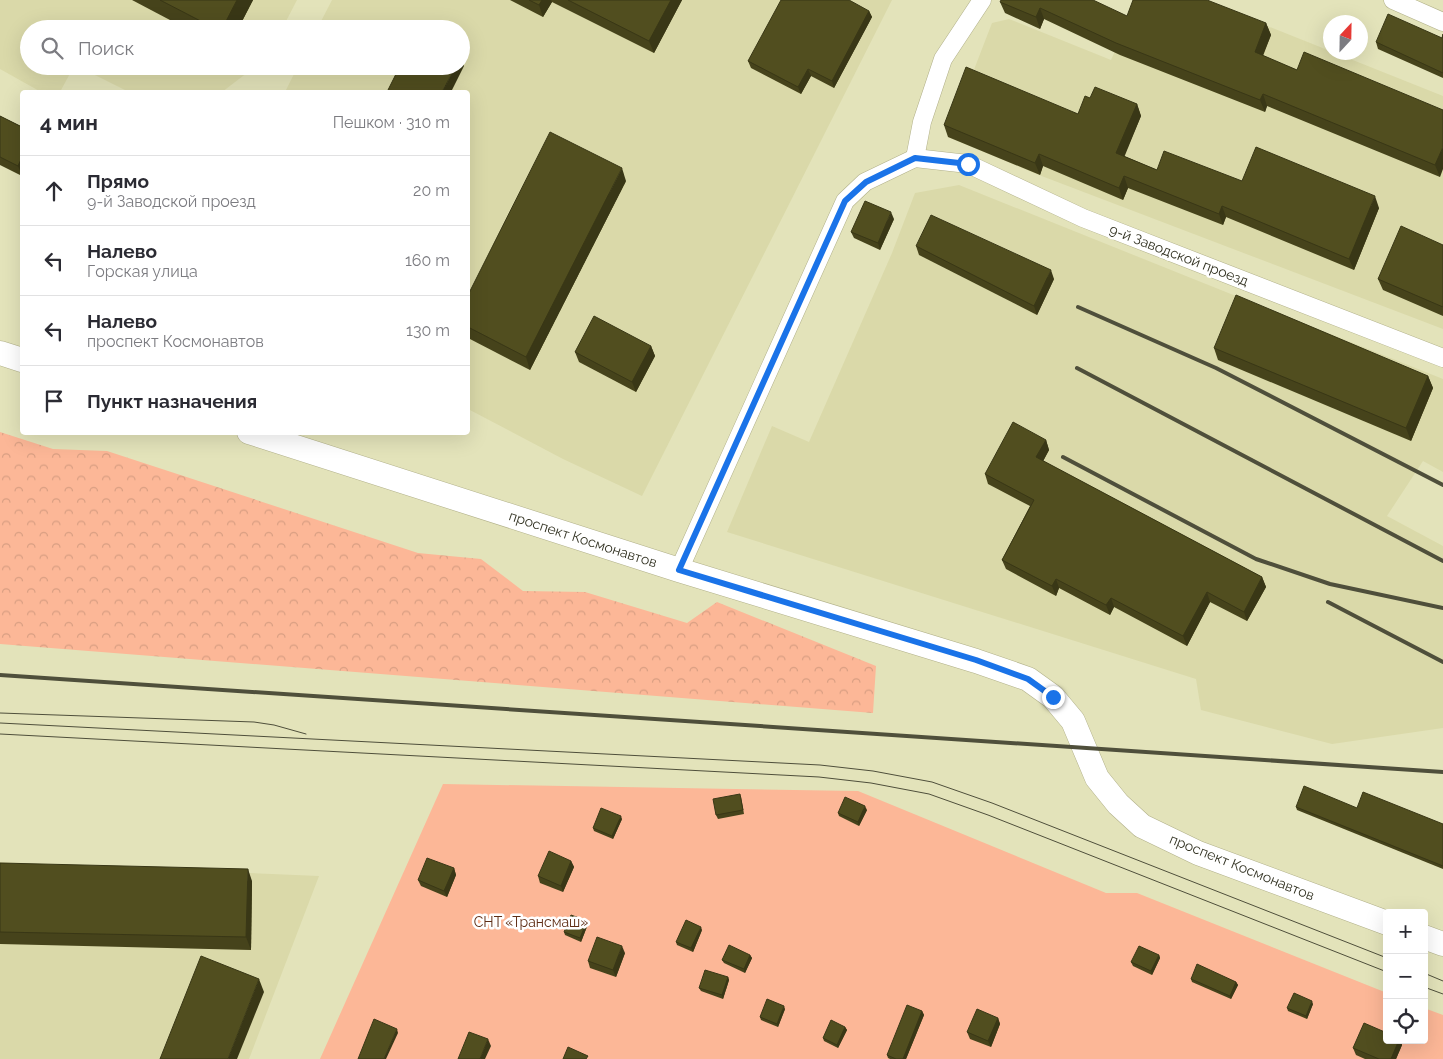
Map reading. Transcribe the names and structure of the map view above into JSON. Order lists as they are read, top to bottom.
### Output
{
  "streets": {
    "main road": ["проспект Космонавтов"],
    "street": ["9-й Заводской проезд"]
  },
  "parks": ["СНТ «Трансмаш»"],
  "north": "top",
  "page": {
    "search": "Поиск",
    "heading": ["4 мин", "Пешком · 310 m"],
    "list": [
      ["Прямо", "9-й Заводской проезд", "20 m"],
      ["Налево", "Горская улица", "160 m"],
      ["Налево", "проспект Космонавтов", "130 m"],
      "Пункт назначения"
    ],
    "map_buttons": ["+", "−"]
  }
}
